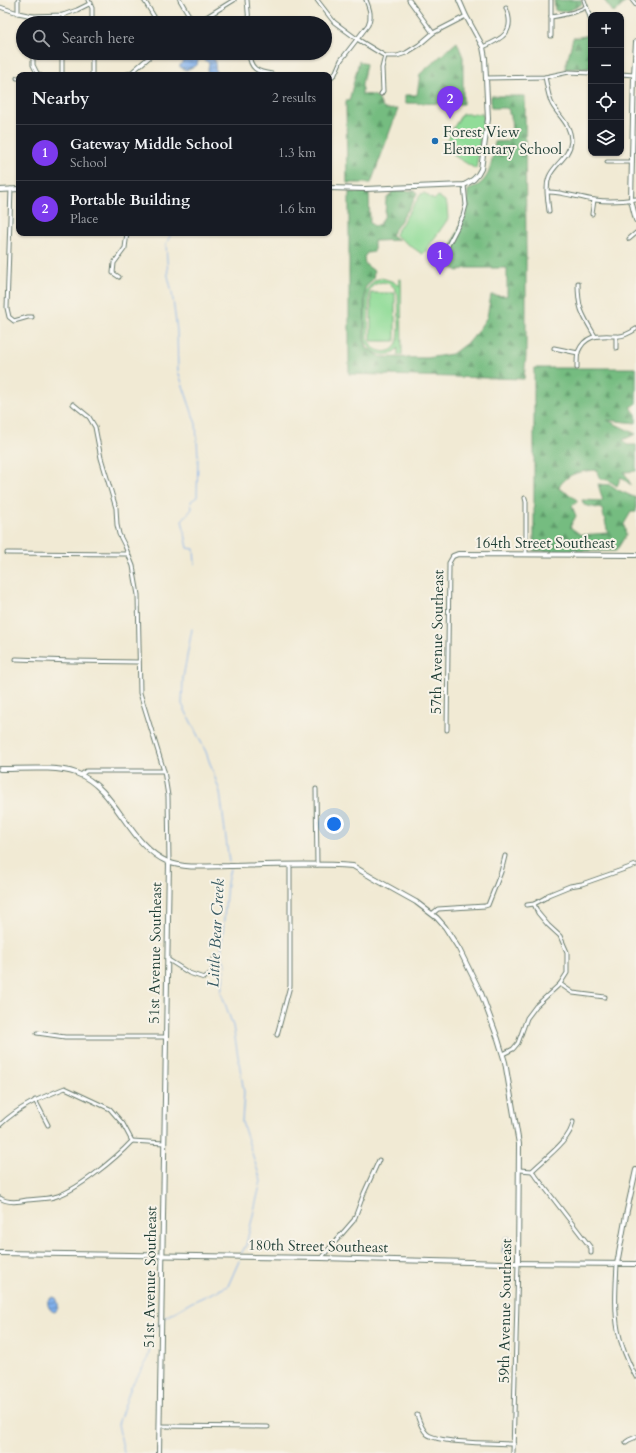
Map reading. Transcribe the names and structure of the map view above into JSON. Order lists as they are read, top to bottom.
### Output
{
  "streets": {
    "street": [
      "164th Street Southeast",
      "57th Avenue Southeast",
      "51st Avenue Southeast",
      "180th Street Southeast",
      "59th Avenue Southeast"
    ]
  },
  "crossings": [
    ["164th Street Southeast", "57th Avenue Southeast"],
    ["51st Avenue Southeast", "180th Street Southeast"],
    ["51st Avenue Southeast", "59th Avenue Southeast"],
    ["180th Street Southeast", "59th Avenue Southeast"]
  ],
  "water": ["Little Bear Creek"],
  "places": ["Forest View Elementary School"],
  "page": {
    "map_buttons": ["+", "−"],
    "search": "Search here",
    "heading": ["Nearby", "2 results"],
    "pins": ["2", "1"],
    "list": [
      {
        "mark": "1",
        "name": "Gateway Middle School",
        "note": "School",
        "value": "1.3 km"
      },
      {
        "mark": "2",
        "name": "Portable Building",
        "note": "Place",
        "value": "1.6 km"
      }
    ]
  }
}
